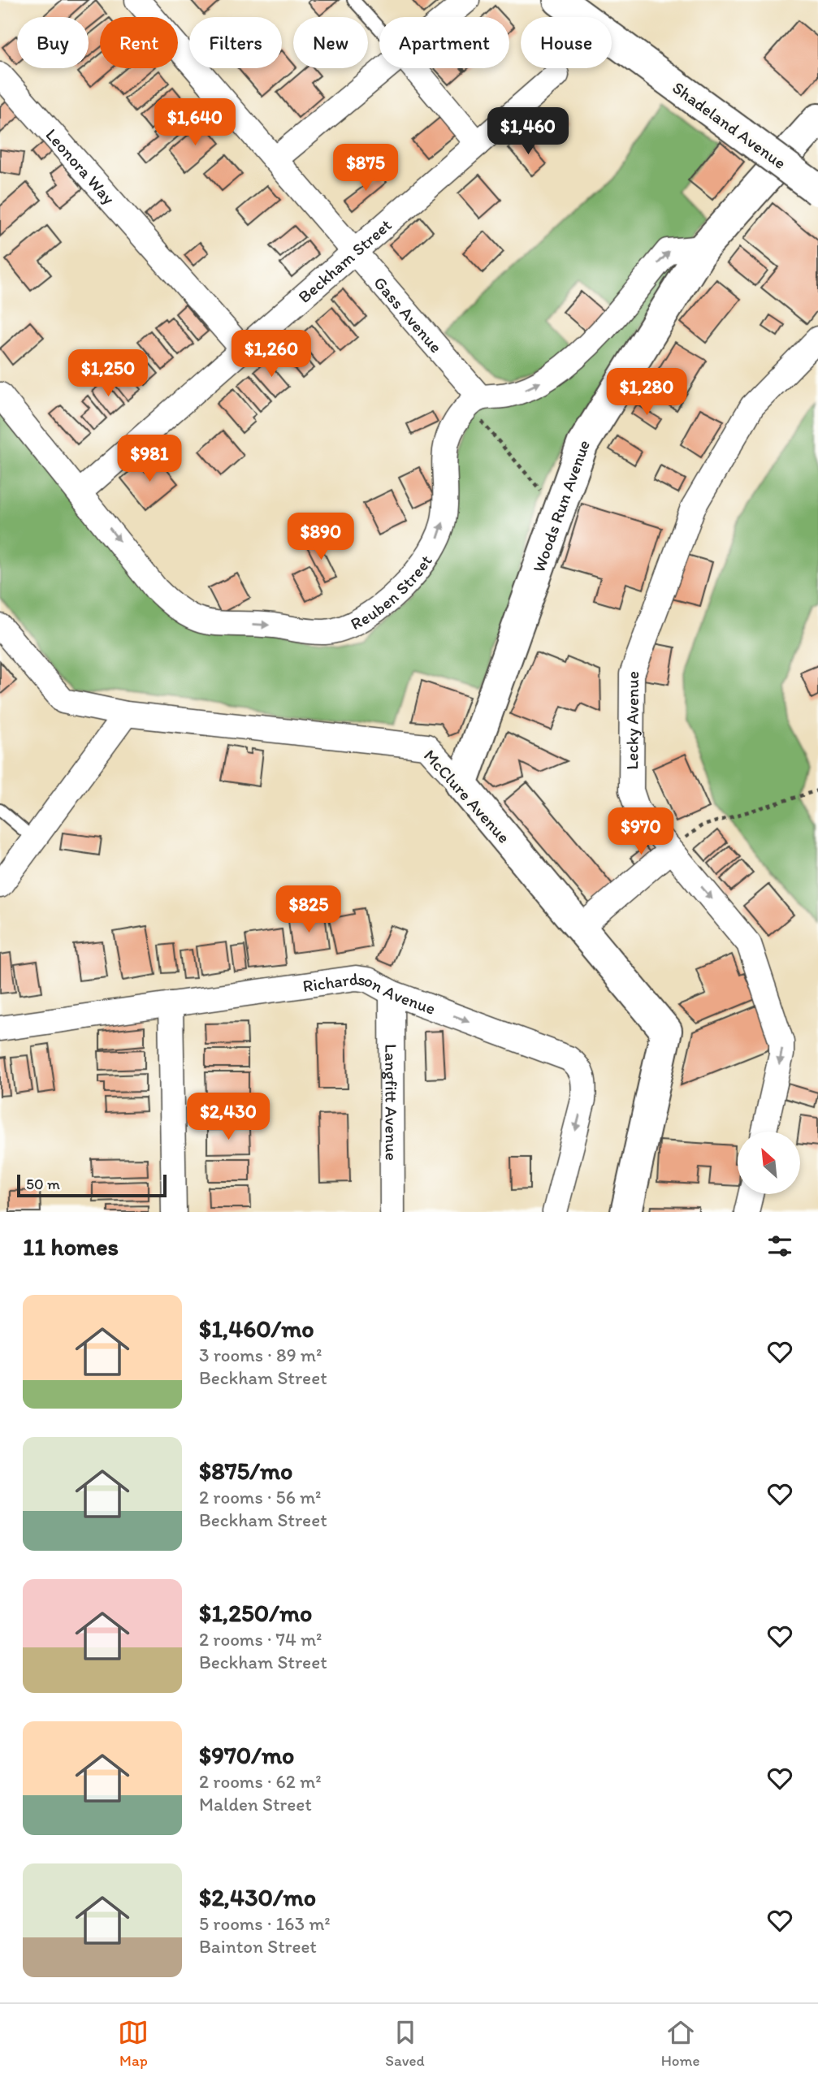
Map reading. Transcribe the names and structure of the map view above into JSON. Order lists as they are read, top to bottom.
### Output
{
  "streets": {
    "street": [
      "Shadeland Avenue",
      "Leonora Way",
      "Beckham Street",
      "Gass Avenue",
      "Woods Run Avenue",
      "Reuben Street",
      "Lecky Avenue",
      "McClure Avenue",
      "Richardson Avenue",
      "Langfitt Avenue"
    ]
  },
  "crossings": [
    ["Leonora Way", "Beckham Street"],
    ["Beckham Street", "Gass Avenue"],
    ["Beckham Street", "Reuben Street"],
    ["Gass Avenue", "Reuben Street"],
    ["Woods Run Avenue", "McClure Avenue"],
    ["Richardson Avenue", "Langfitt Avenue"]
  ],
  "scale_bar": "50 m",
  "north": "top left",
  "page": {
    "chip": [
      "Buy",
      "Rent",
      "Filters",
      "New",
      "Apartment",
      "House"
    ],
    "price": [
      "$1,640",
      "$1,460",
      "$875",
      "$1,260",
      "$1,250",
      "$1,280",
      "$981",
      "$890",
      "$970",
      "$825",
      "$2,430"
    ],
    "scale": "50 m",
    "heading": "11 homes",
    "list": [
      {
        "name": "$1,460/mo",
        "note": "3 rooms · 89 m² · Beckham Street"
      },
      {
        "name": "$875/mo",
        "note": "2 rooms · 56 m² · Beckham Street"
      },
      {
        "name": "$1,250/mo",
        "note": "2 rooms · 74 m² · Beckham Street"
      },
      {
        "name": "$970/mo",
        "note": "2 rooms · 62 m² · Malden Street"
      },
      {
        "name": "$2,430/mo",
        "note": "5 rooms · 163 m² · Bainton Street"
      }
    ],
    "tabs": ["Map", "Saved", "Home"]
  }
}
